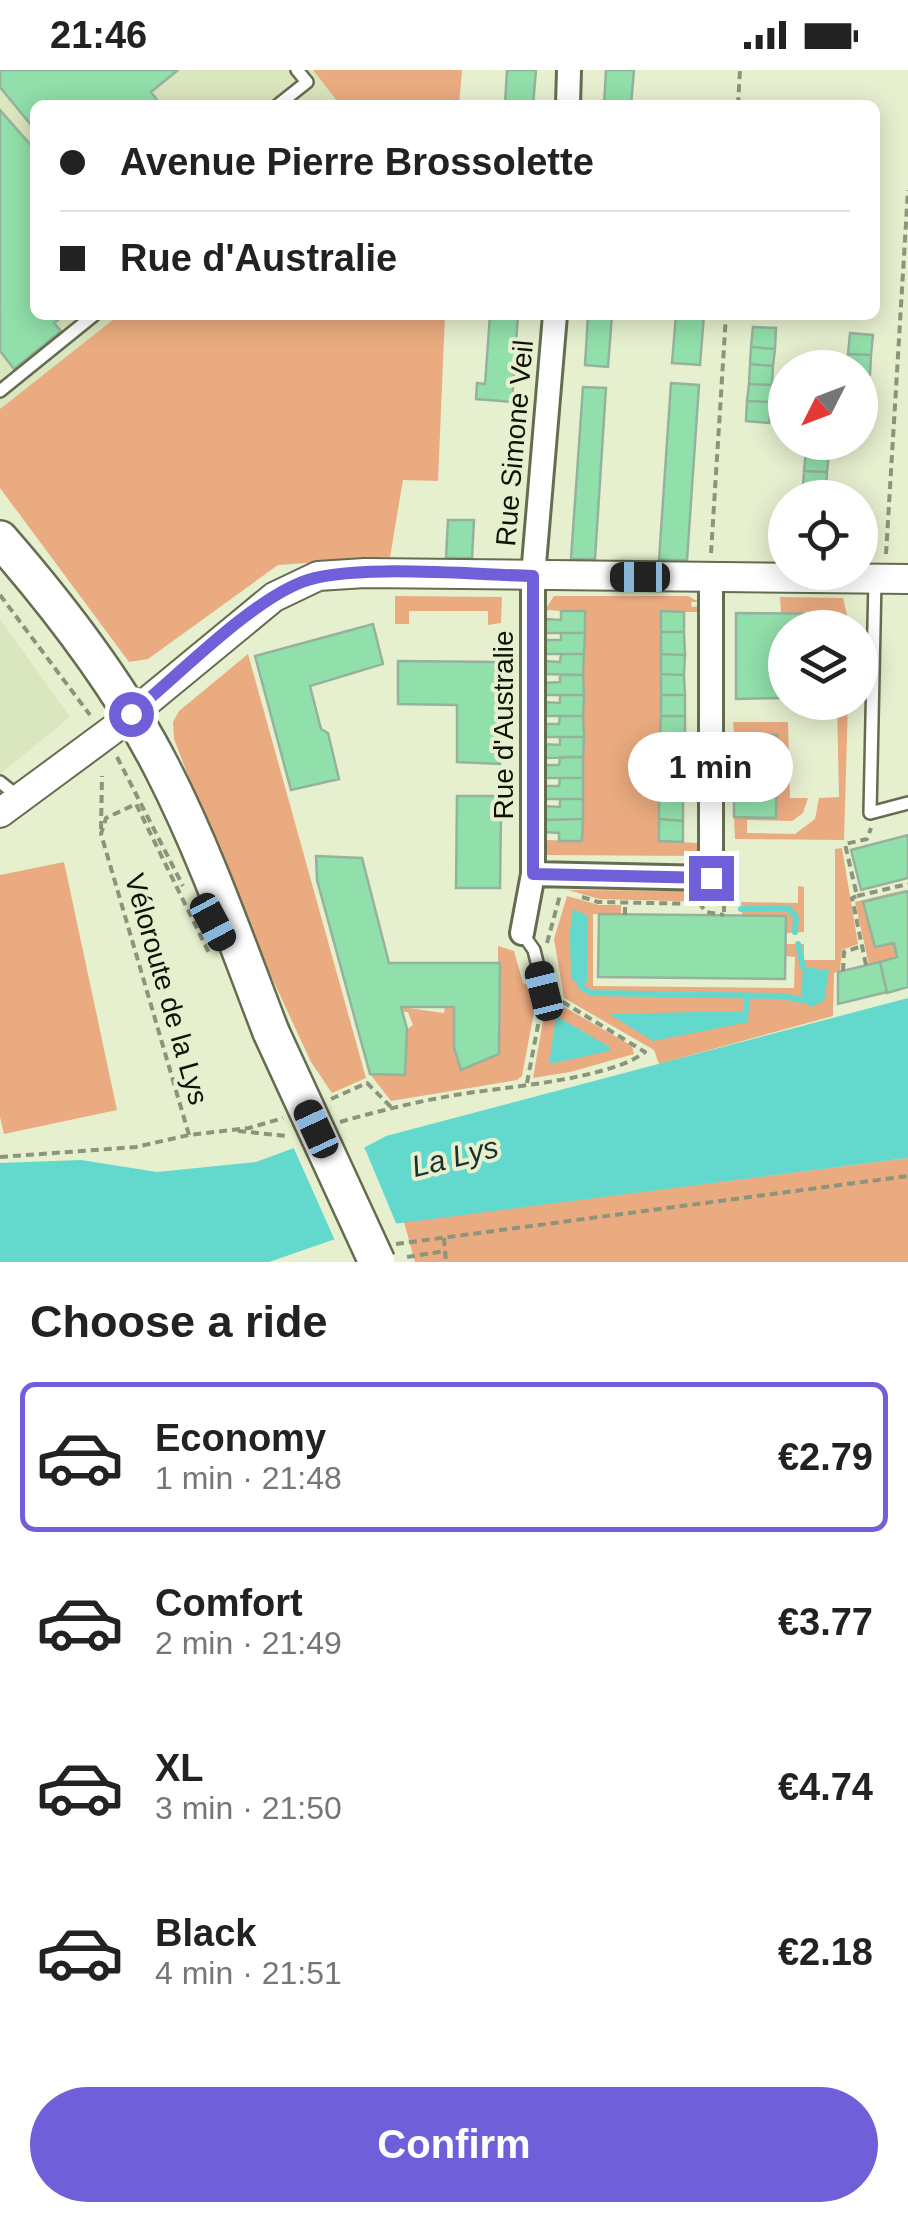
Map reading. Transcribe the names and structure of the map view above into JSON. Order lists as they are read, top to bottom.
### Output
{
  "streets": {
    "street": ["Rue Simone Veil", "Rue d'Australie"],
    "path": ["Véloroute de la Lys"]
  },
  "crossings": [
    ["Rue Simone Veil", "Rue d'Australie"]
  ],
  "water": ["La Lys"],
  "north": "bottom left",
  "page": {
    "status": "21:46",
    "banner": ["Avenue Pierre Brossolette", "Rue d'Australie"],
    "bubble": "1 min",
    "heading": "Choose a ride",
    "list": [
      {
        "name": "Economy",
        "note": "1 min · 21:48",
        "value": "€2.79"
      },
      {
        "name": "Comfort",
        "note": "2 min · 21:49",
        "value": "€3.77"
      },
      {
        "name": "XL",
        "note": "3 min · 21:50",
        "value": "€4.74"
      },
      {
        "name": "Black",
        "note": "4 min · 21:51",
        "value": "€2.18"
      }
    ],
    "buttons": "Confirm"
  }
}
